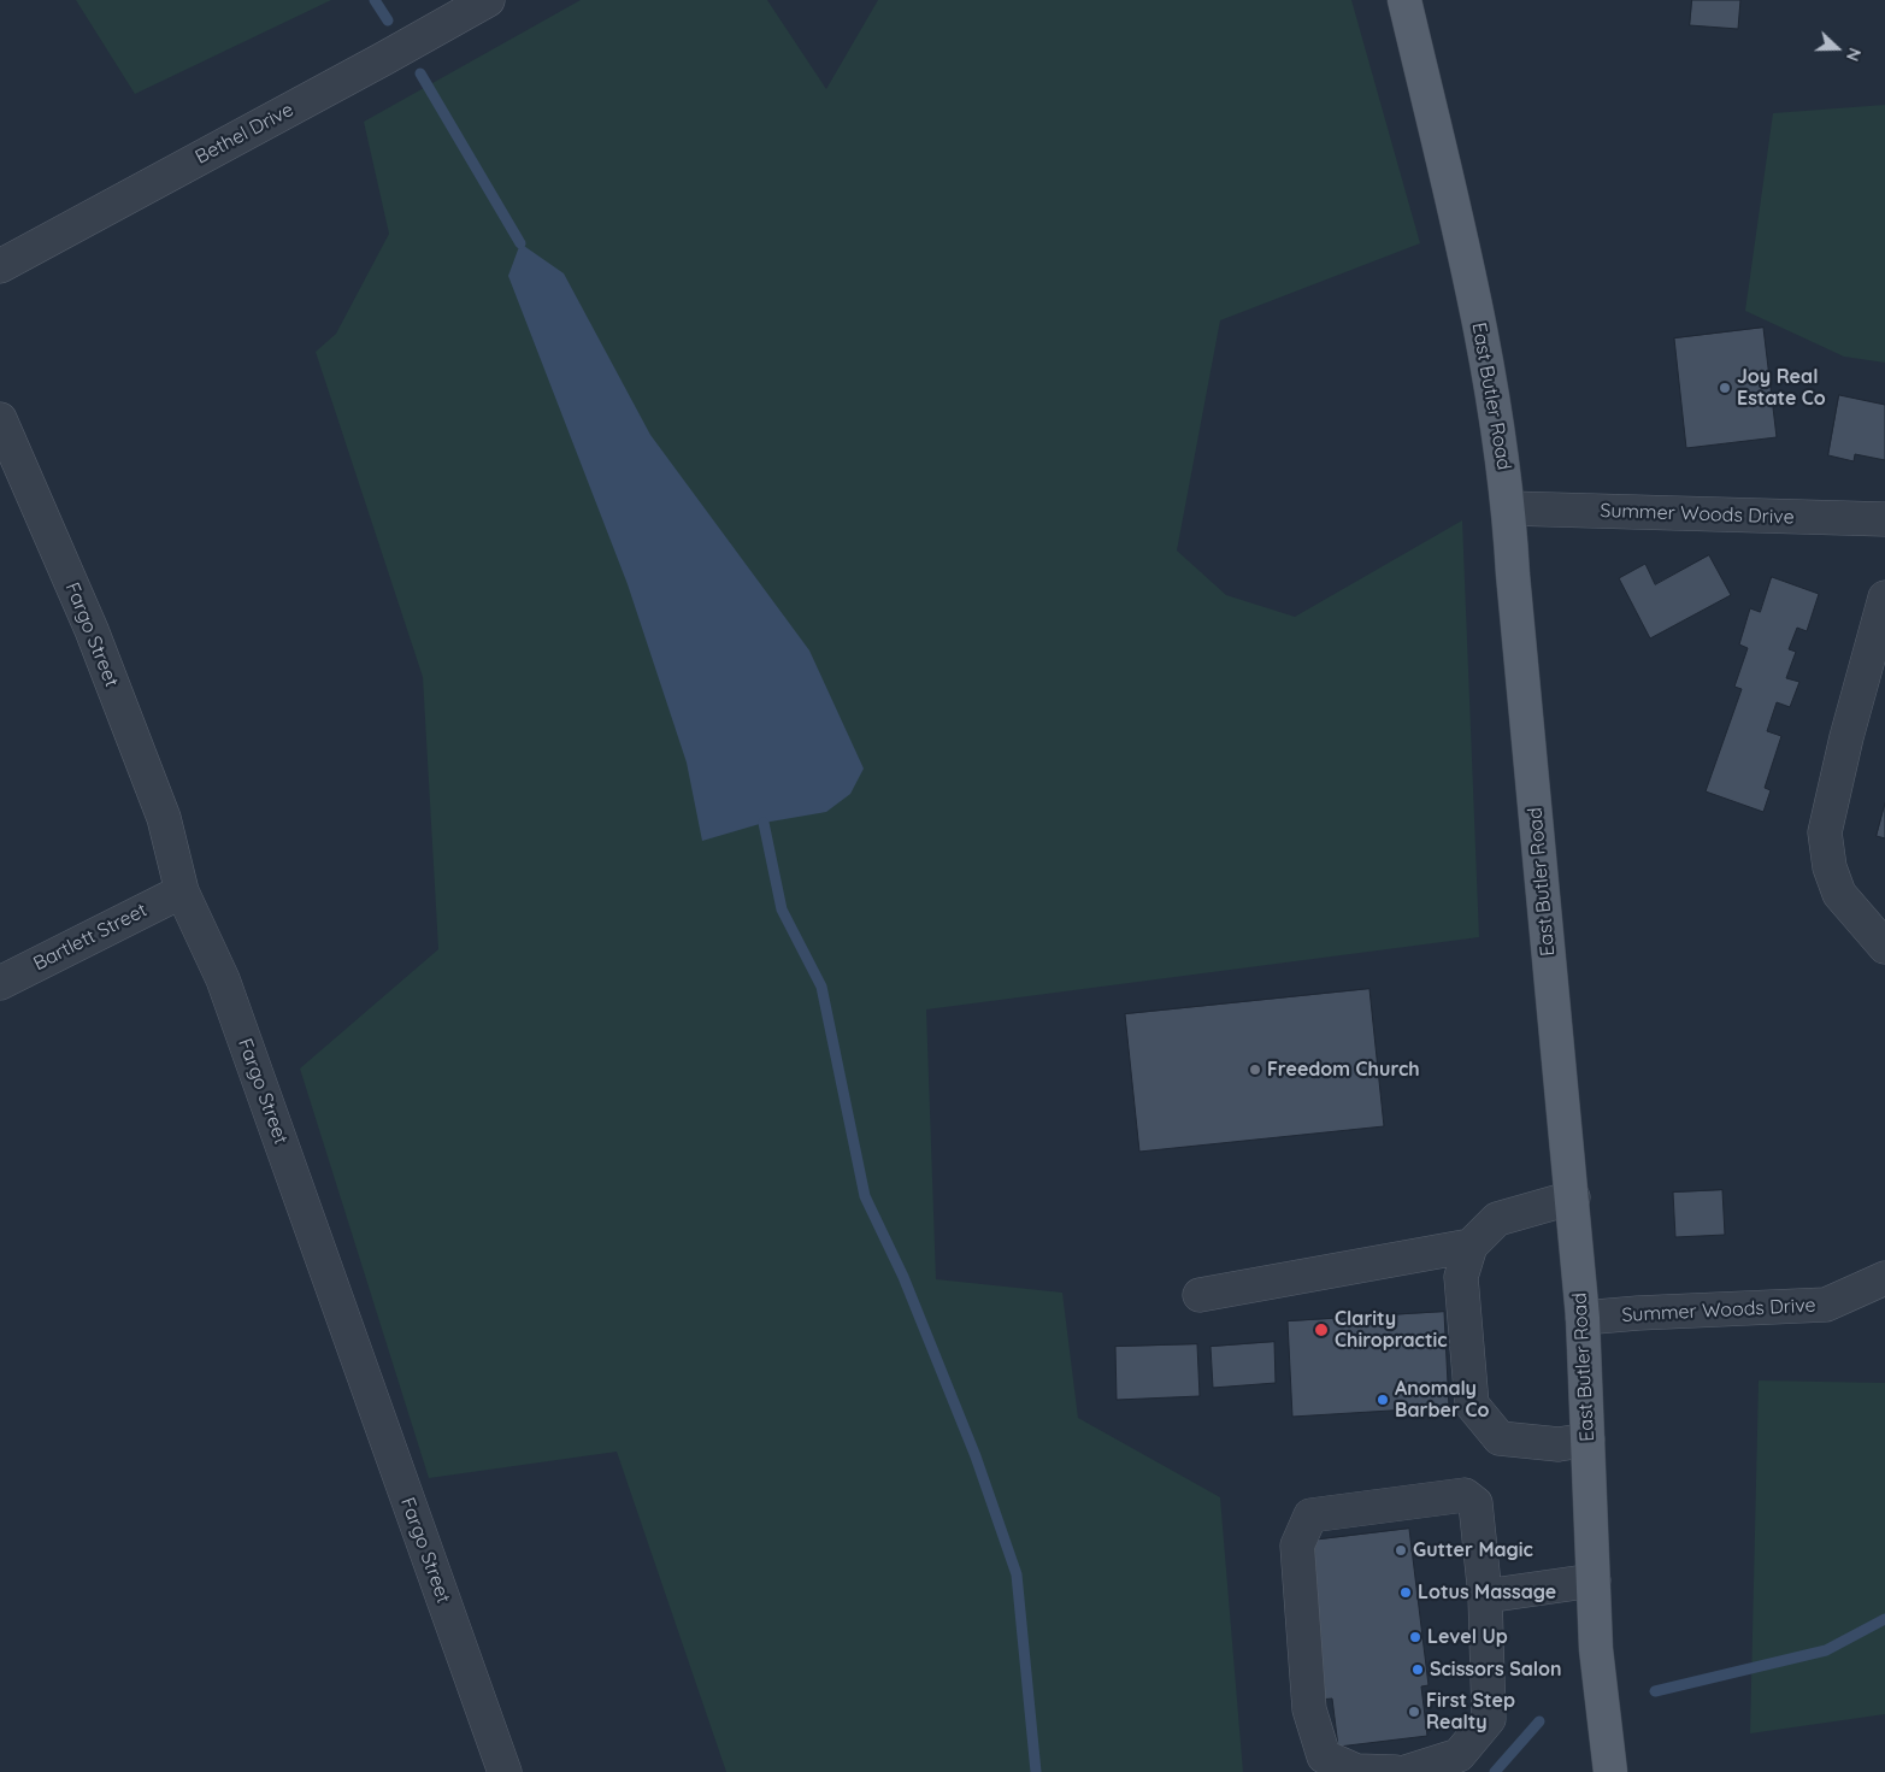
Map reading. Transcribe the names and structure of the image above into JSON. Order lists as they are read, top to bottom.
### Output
{
  "streets": {
    "main road": ["East Butler Road"],
    "street": [
      "Bethel Drive",
      "Summer Woods Drive",
      "Fargo Street",
      "Bartlett Street"
    ]
  },
  "crossings": [
    ["East Butler Road", "Summer Woods Drive"],
    ["Fargo Street", "Bartlett Street"]
  ],
  "places": [
    "Joy Real Estate Co",
    "Freedom Church",
    "Clarity Chiropractic",
    "Anomaly Barber Co",
    "Gutter Magic",
    "Lotus Massage",
    "Level Up",
    "Scissors Salon",
    "First Step Realty"
  ],
  "north": "right"
}
